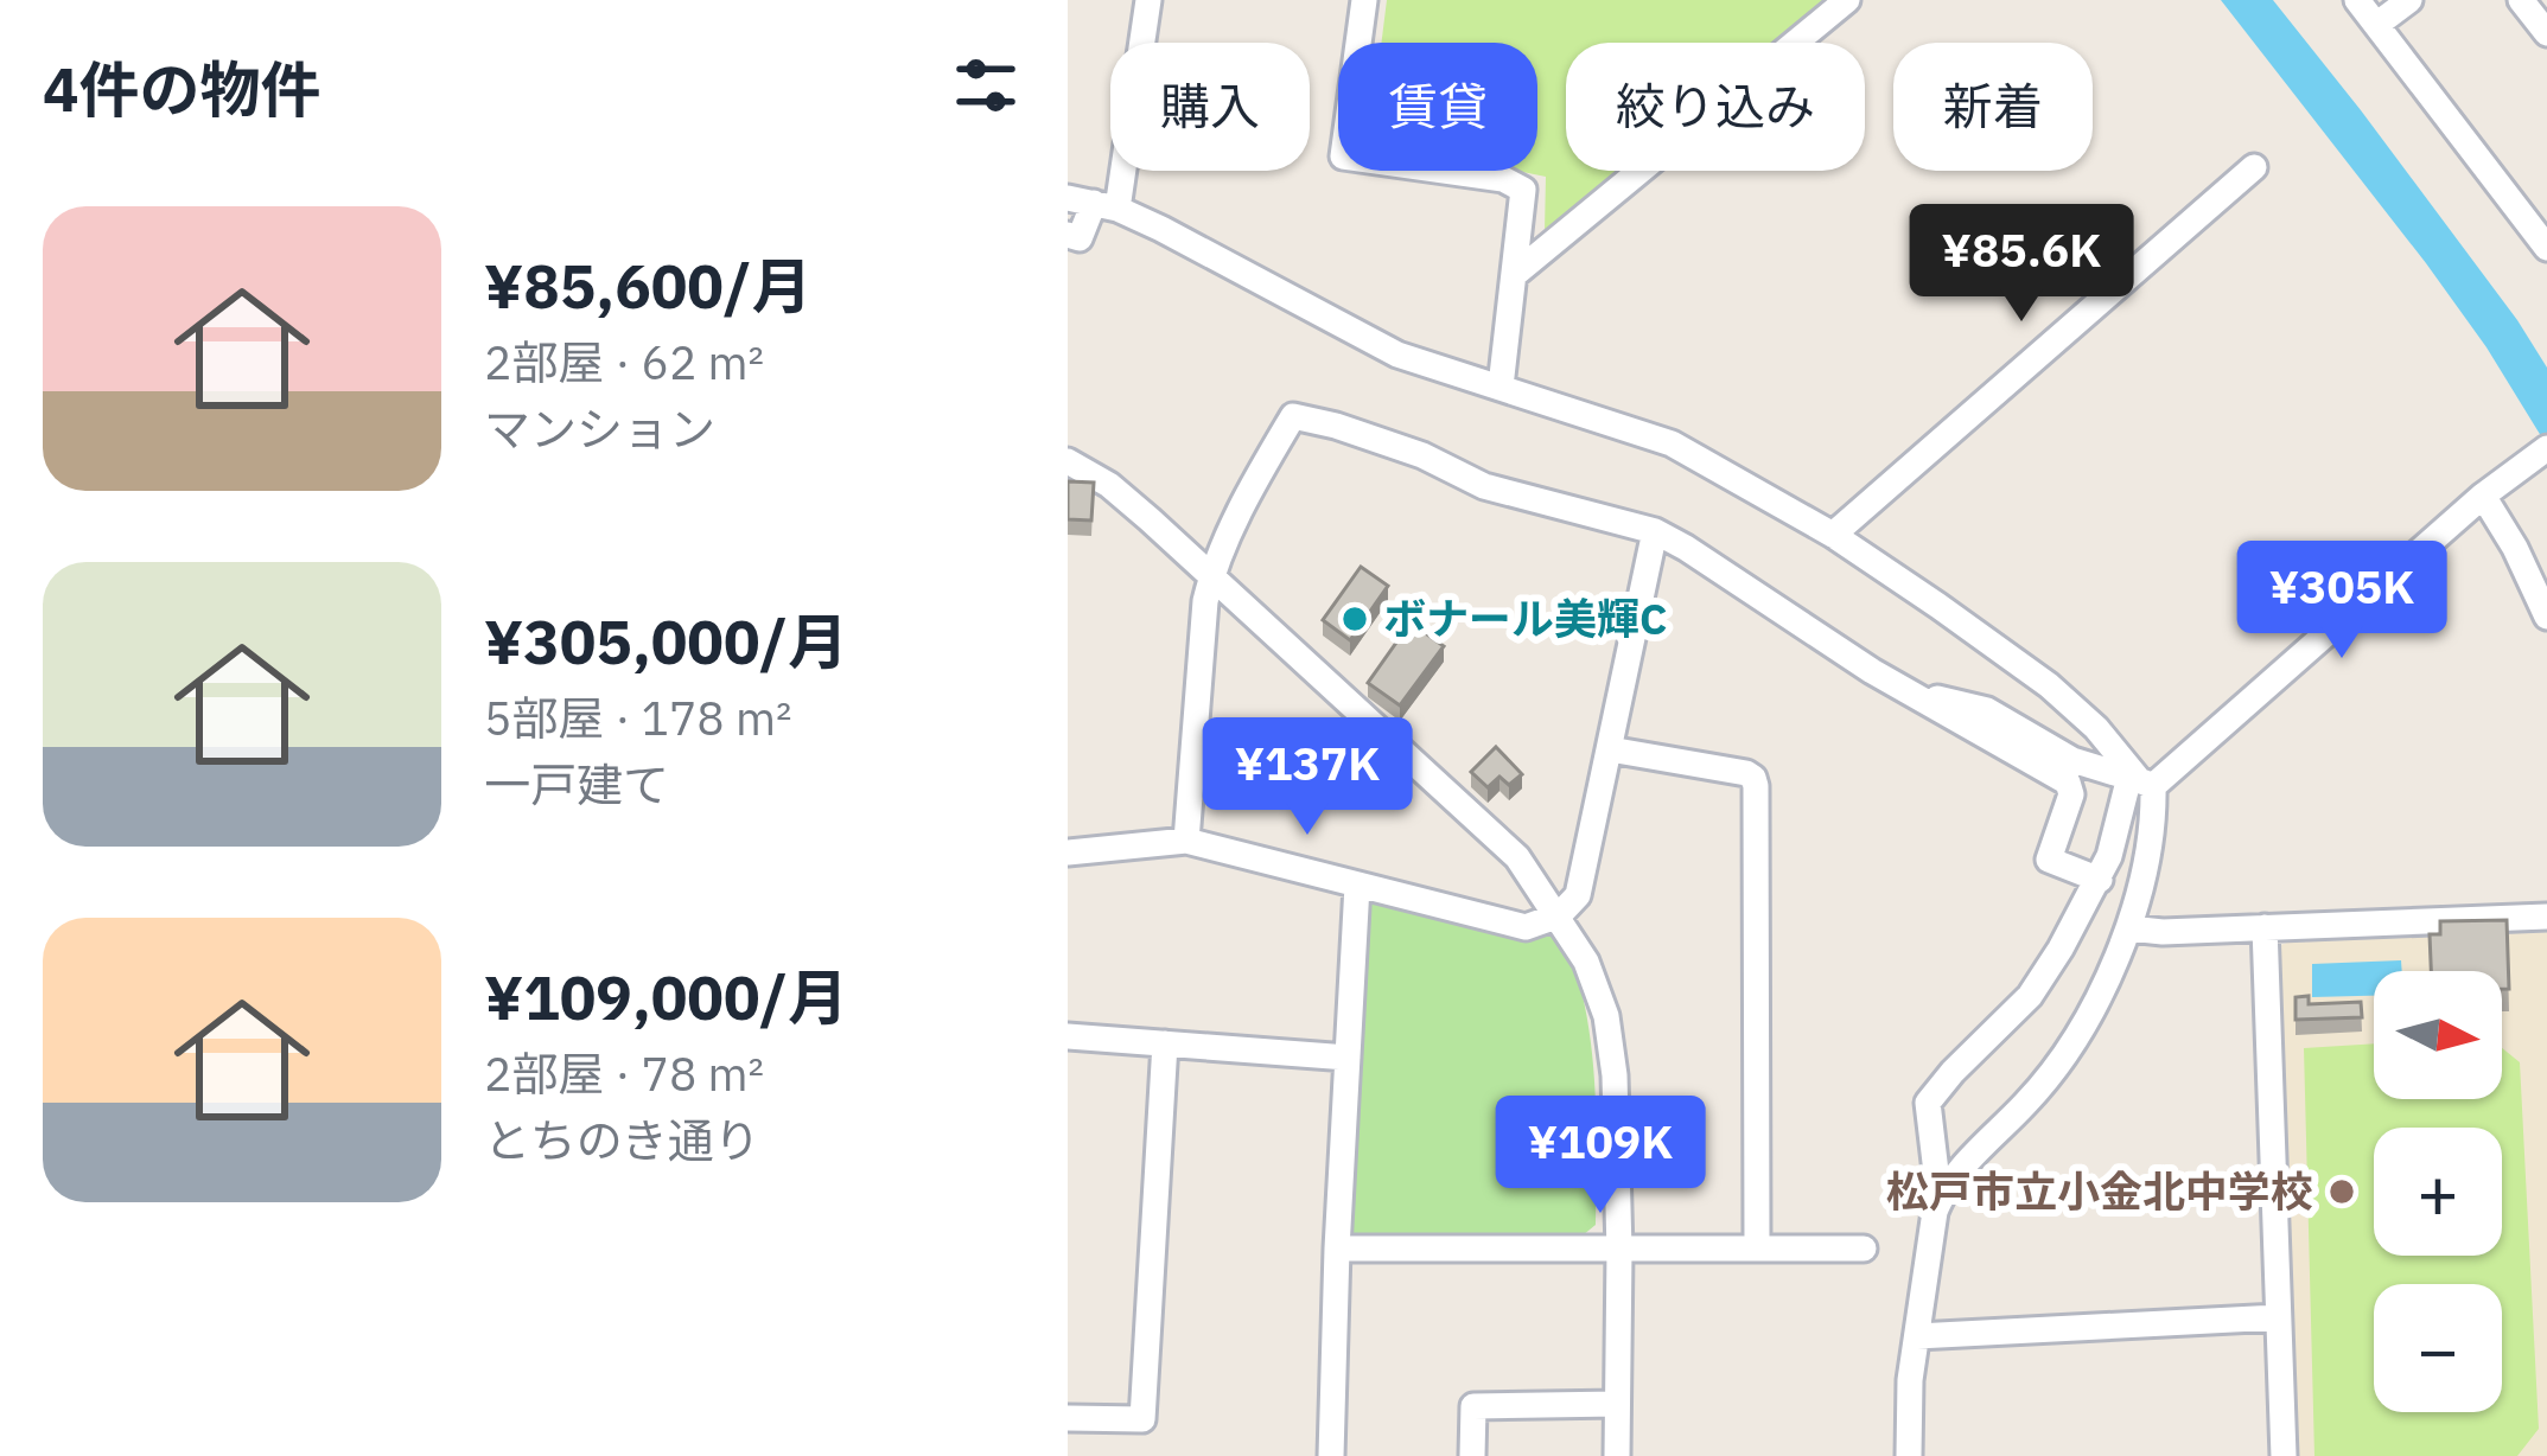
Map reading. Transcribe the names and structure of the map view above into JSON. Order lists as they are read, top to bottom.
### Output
{
  "places": ["ボナール美輝C", "松戸市立小金北中学校"],
  "north": "right",
  "page": {
    "heading": "4件の物件",
    "chip": [
      "購入",
      "賃貸",
      "絞り込み",
      "新着"
    ],
    "list": [
      {
        "name": "¥85,600/月",
        "note": "2部屋 · 62 m² · マンション"
      },
      {
        "name": "¥305,000/月",
        "note": "5部屋 · 178 m² · 一戸建て"
      },
      {
        "name": "¥109,000/月",
        "note": "2部屋 · 78 m² · とちのき通り"
      }
    ],
    "price": [
      "¥85.6K",
      "¥305K",
      "¥137K",
      "¥109K"
    ],
    "map_buttons": ["+", "−"]
  }
}
